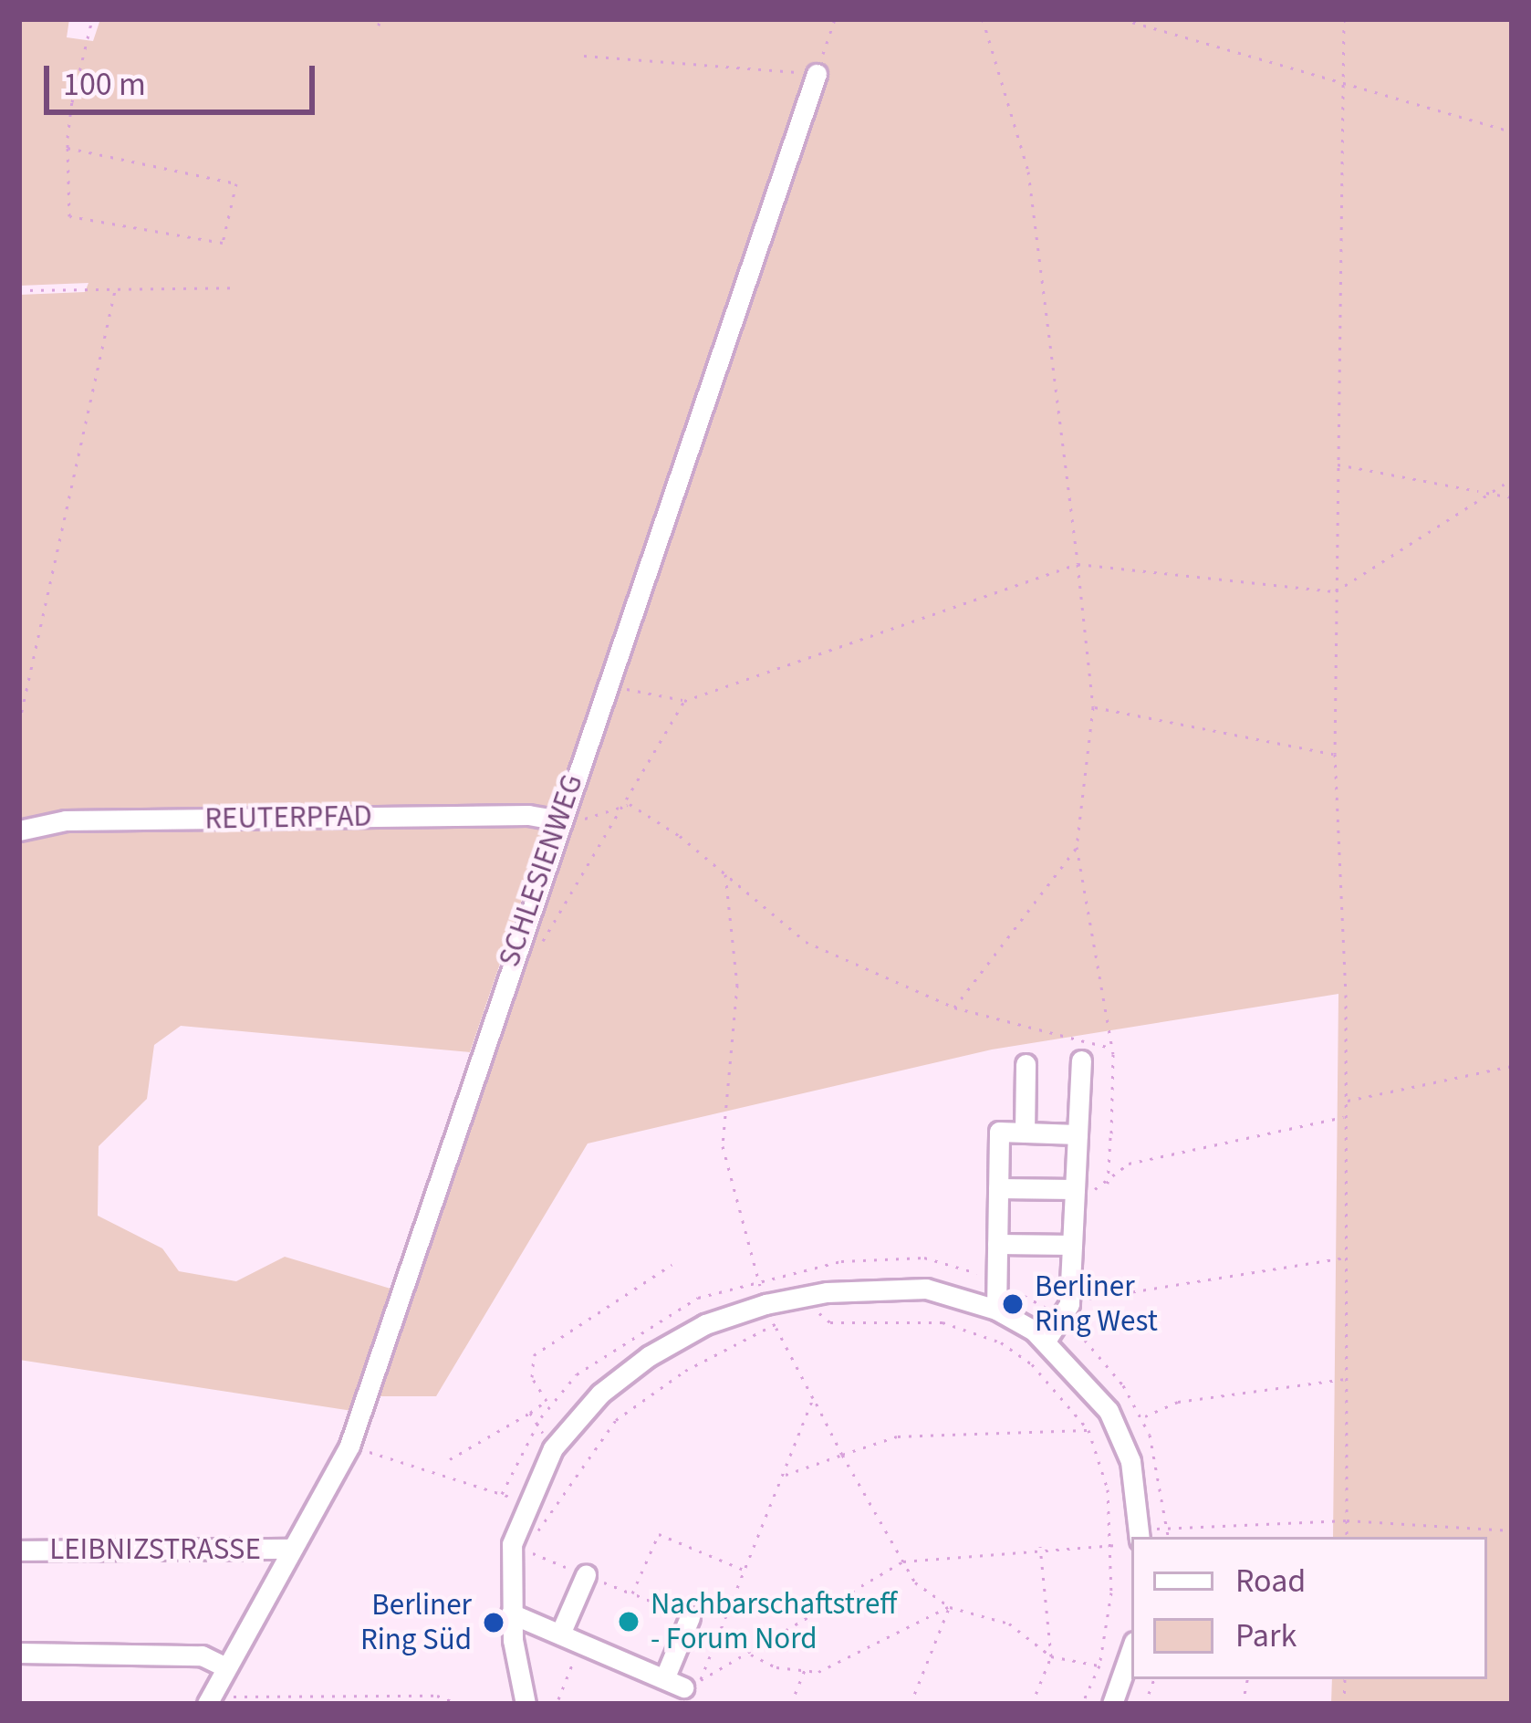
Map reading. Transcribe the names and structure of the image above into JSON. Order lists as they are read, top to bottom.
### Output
{
  "streets": {
    "street": ["REUTERPFAD", "SCHLESIENWEG", "LEIBNIZSTRASSE"]
  },
  "crossings": [
    ["REUTERPFAD", "SCHLESIENWEG"],
    ["SCHLESIENWEG", "LEIBNIZSTRASSE"]
  ],
  "places": ["Berliner Ring West", "Nachbarschaftstreff - Forum Nord", "Berliner Ring Süd"],
  "legend": ["Road", "Park"],
  "scale_bar": "100 m"
}
